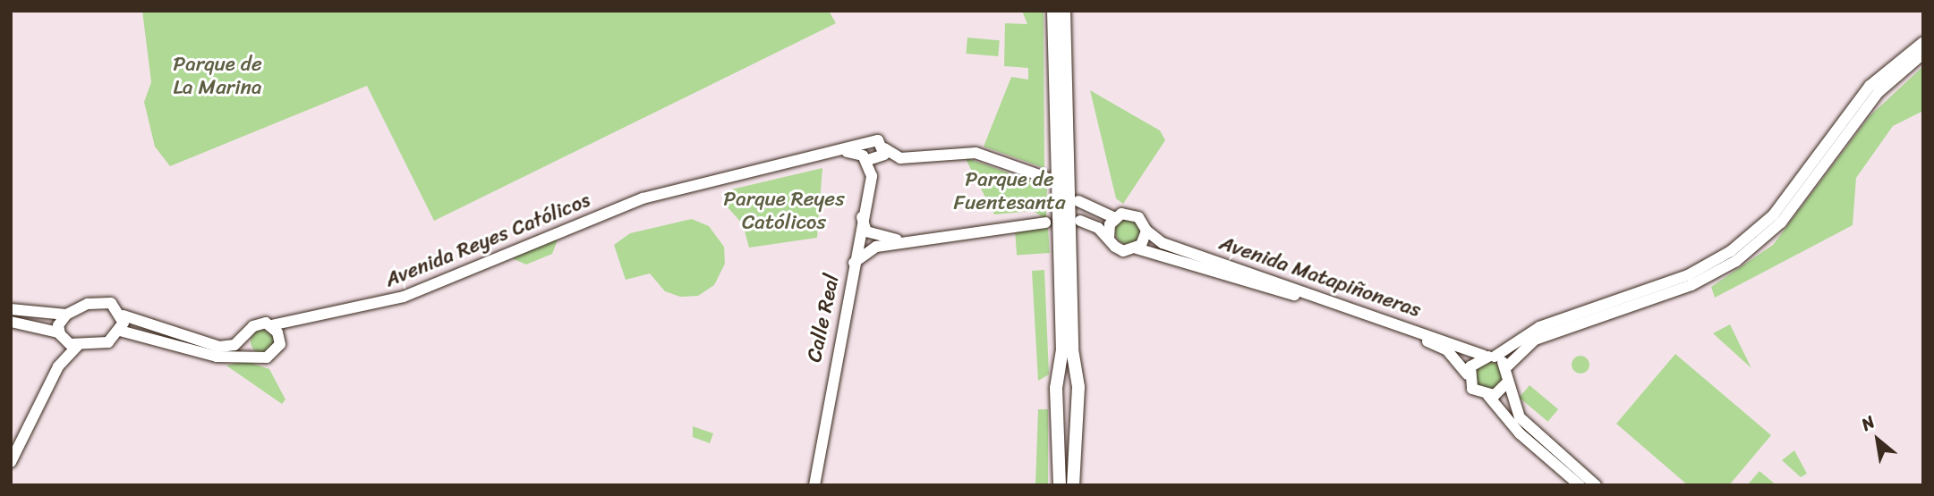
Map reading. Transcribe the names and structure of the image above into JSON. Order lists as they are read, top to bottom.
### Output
{
  "streets": {
    "main road": ["Avenida Reyes Católicos", "Avenida Matapiñoneras", "Calle Real"]
  },
  "crossings": [
    ["Avenida Reyes Católicos", "Calle Real"]
  ],
  "parks": ["Parque de La Marina", "Parque de Fuentesanta", "Parque Reyes Católicos"],
  "north": "top left"
}
